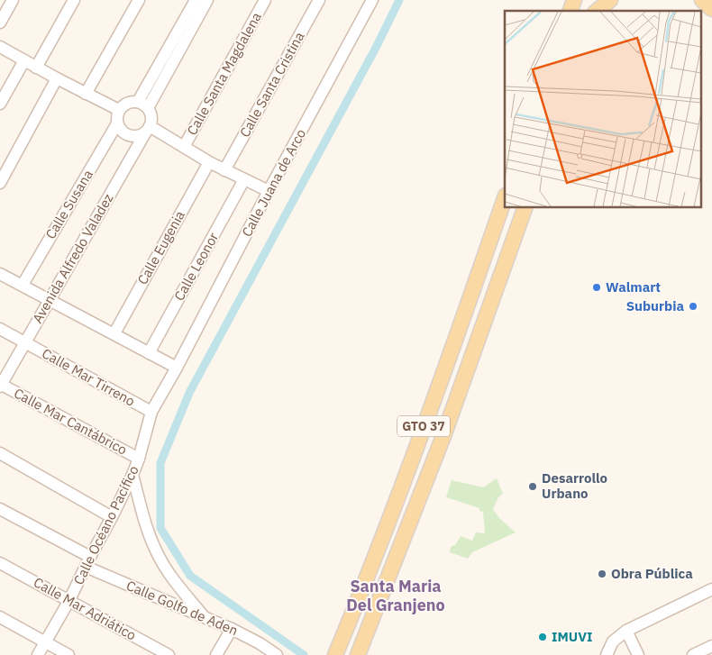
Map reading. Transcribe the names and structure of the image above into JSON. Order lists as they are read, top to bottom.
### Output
{
  "streets": {
    "main road": ["GTO 37"],
    "street": [
      "Calle Santa Magdalena",
      "Calle Santa Cristina",
      "Calle Juana de Arco",
      "Calle Susana",
      "Calle Eugenia",
      "Avenida Alfredo Valadez",
      "Calle Leonor",
      "Calle Mar Tirreno",
      "Calle Mar Cantábrico",
      "Calle Océano Pacífico",
      "Calle Golfo de Aden",
      "Calle Mar Adriático"
    ]
  },
  "crossings": [
    ["Calle Juana de Arco", "Calle Océano Pacífico"],
    ["Calle Susana", "Avenida Alfredo Valadez"],
    ["Avenida Alfredo Valadez", "Calle Mar Tirreno"],
    ["Avenida Alfredo Valadez", "Calle Mar Cantábrico"],
    ["Calle Mar Tirreno", "Calle Océano Pacífico"],
    ["Calle Mar Cantábrico", "Calle Océano Pacífico"],
    ["Calle Océano Pacífico", "Calle Golfo de Aden"],
    ["Calle Océano Pacífico", "Calle Mar Adriático"]
  ],
  "districts": ["Santa Maria Del Granjeno"],
  "places": [
    "Walmart",
    "Suburbia",
    "Desarrollo Urbano",
    "Obra Pública",
    "IMUVI"
  ]
}
